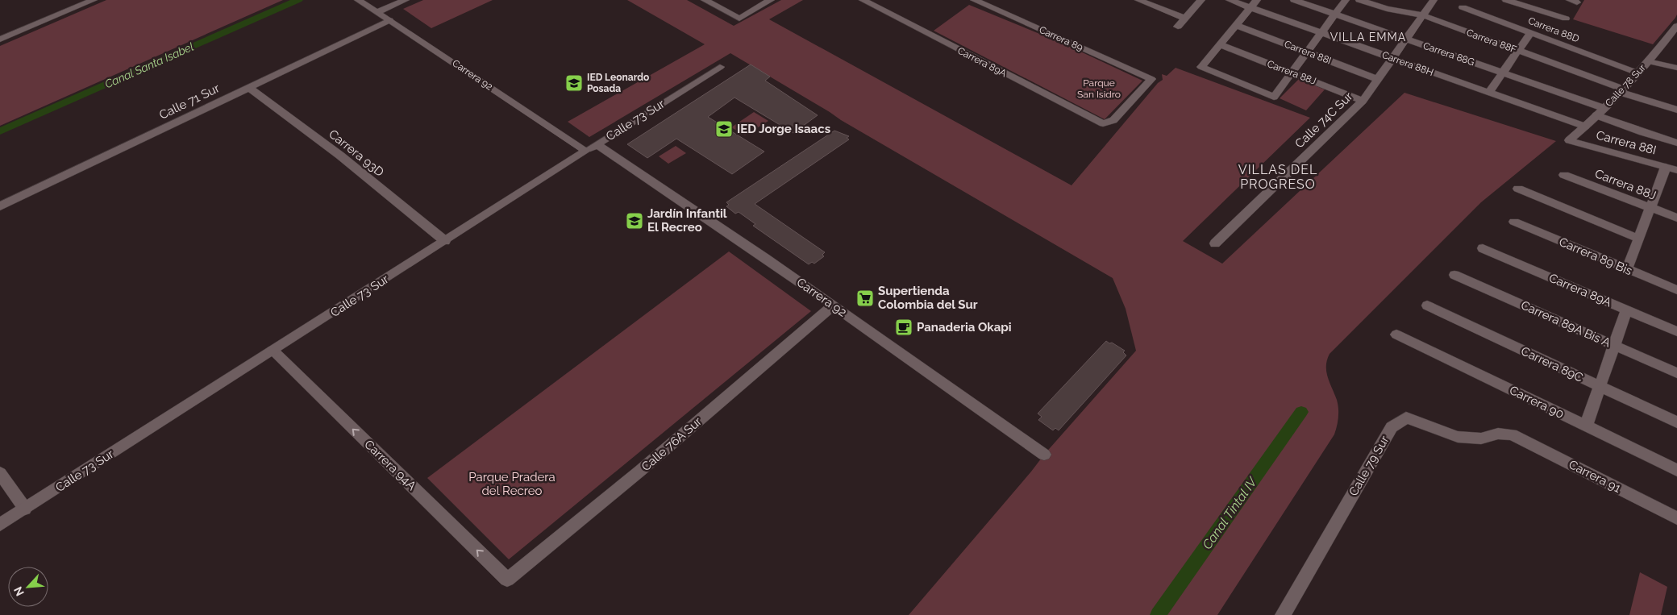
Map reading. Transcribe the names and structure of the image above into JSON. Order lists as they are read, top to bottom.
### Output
{
  "streets": {
    "street": [
      "Carrera 88D",
      "Carrera 89",
      "Carrera 88F",
      "Carrera 88I",
      "Carrera 88G",
      "Carrera 89A",
      "Carrera 88H",
      "Carrera 88J",
      "Carrera 92",
      "Calle 78 Sur",
      "Calle 71 Sur",
      "Calle 73 Sur",
      "Calle 74C Sur",
      "Carrera 93D",
      "Carrera 89 Bis",
      "Carrera 89A Bis A",
      "Carrera 89C",
      "Carrera 90",
      "Calle 76A Sur",
      "Carrera 94A",
      "Calle 79 Sur",
      "Carrera 91"
    ]
  },
  "crossings": [
    ["Carrera 88D", "Calle 78 Sur"],
    ["Carrera 89", "Carrera 89A"],
    ["Carrera 88F", "Calle 78 Sur"],
    ["Carrera 88F", "Calle 74C Sur"],
    ["Carrera 88I", "Calle 78 Sur"],
    ["Carrera 88I", "Calle 74C Sur"],
    ["Carrera 88G", "Calle 78 Sur"],
    ["Carrera 88G", "Calle 74C Sur"],
    ["Carrera 88H", "Calle 78 Sur"],
    ["Carrera 88H", "Calle 74C Sur"],
    ["Carrera 88J", "Calle 74C Sur"],
    ["Carrera 92", "Calle 71 Sur"],
    ["Carrera 92", "Calle 73 Sur"],
    ["Carrera 92", "Calle 76A Sur"],
    ["Calle 71 Sur", "Carrera 93D"],
    ["Calle 73 Sur", "Carrera 93D"],
    ["Calle 73 Sur", "Carrera 94A"],
    ["Calle 76A Sur", "Carrera 94A"],
    ["Calle 79 Sur", "Carrera 91"]
  ],
  "one_way": ["Carrera 94A"],
  "districts": ["VILLA EMMA", "VILLAS DEL PROGRESO"],
  "water": ["Canal Santa Isabel", "Canal Tintal IV"],
  "parks": ["Parque San Isidro", "Parque Pradera del Recreo"],
  "places": {
    "school or university": ["IED Leonardo Posada", "IED Jorge Isaacs", "Jardín Infantil El Recreo"],
    "supermarket": ["Supertienda Colombia del Sur"],
    "cafe": ["Panaderia Okapi"]
  },
  "north": "bottom left"
}
